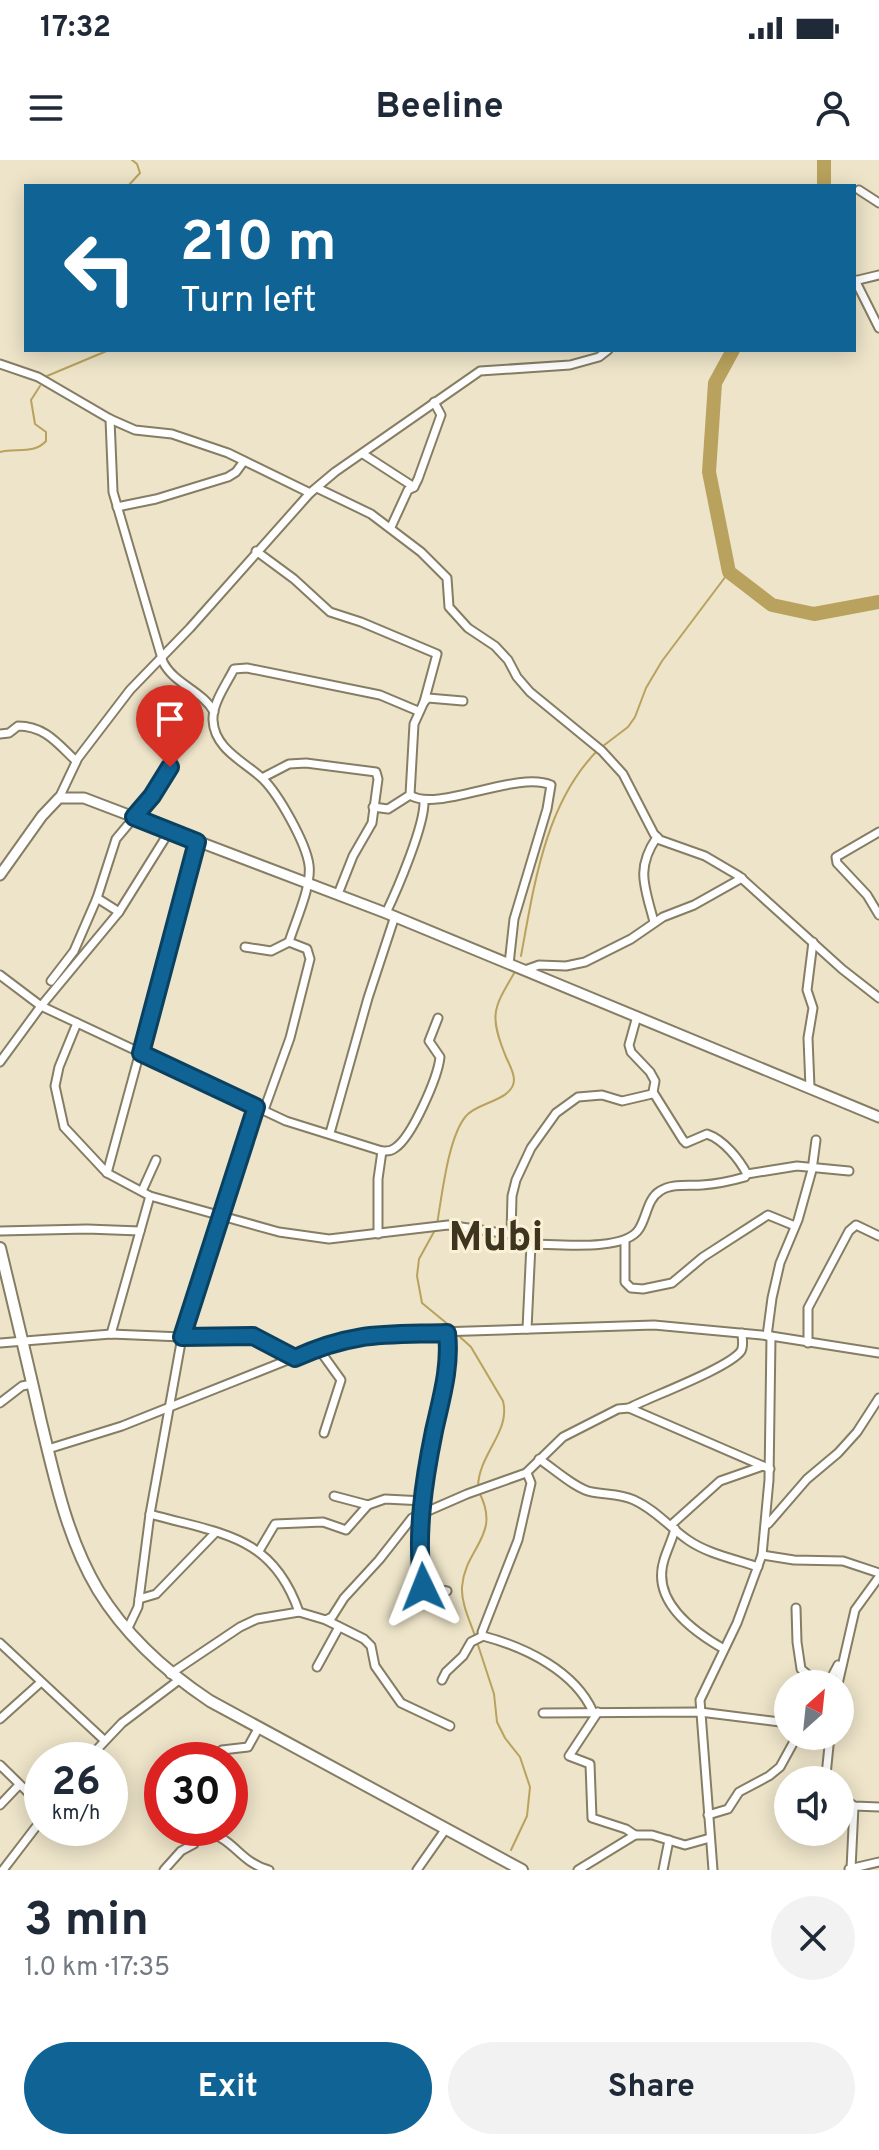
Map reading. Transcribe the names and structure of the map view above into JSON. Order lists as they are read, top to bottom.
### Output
{
  "districts": ["Mubi"],
  "north": "top right",
  "page": {
    "status": "17:32",
    "header": "Beeline",
    "turn": ["210 m", "Turn left"],
    "speed": "26 km/h",
    "limit": "30",
    "heading": ["3 min", "1.0 km · 17:35"],
    "buttons": ["Exit", "Share"]
  }
}
